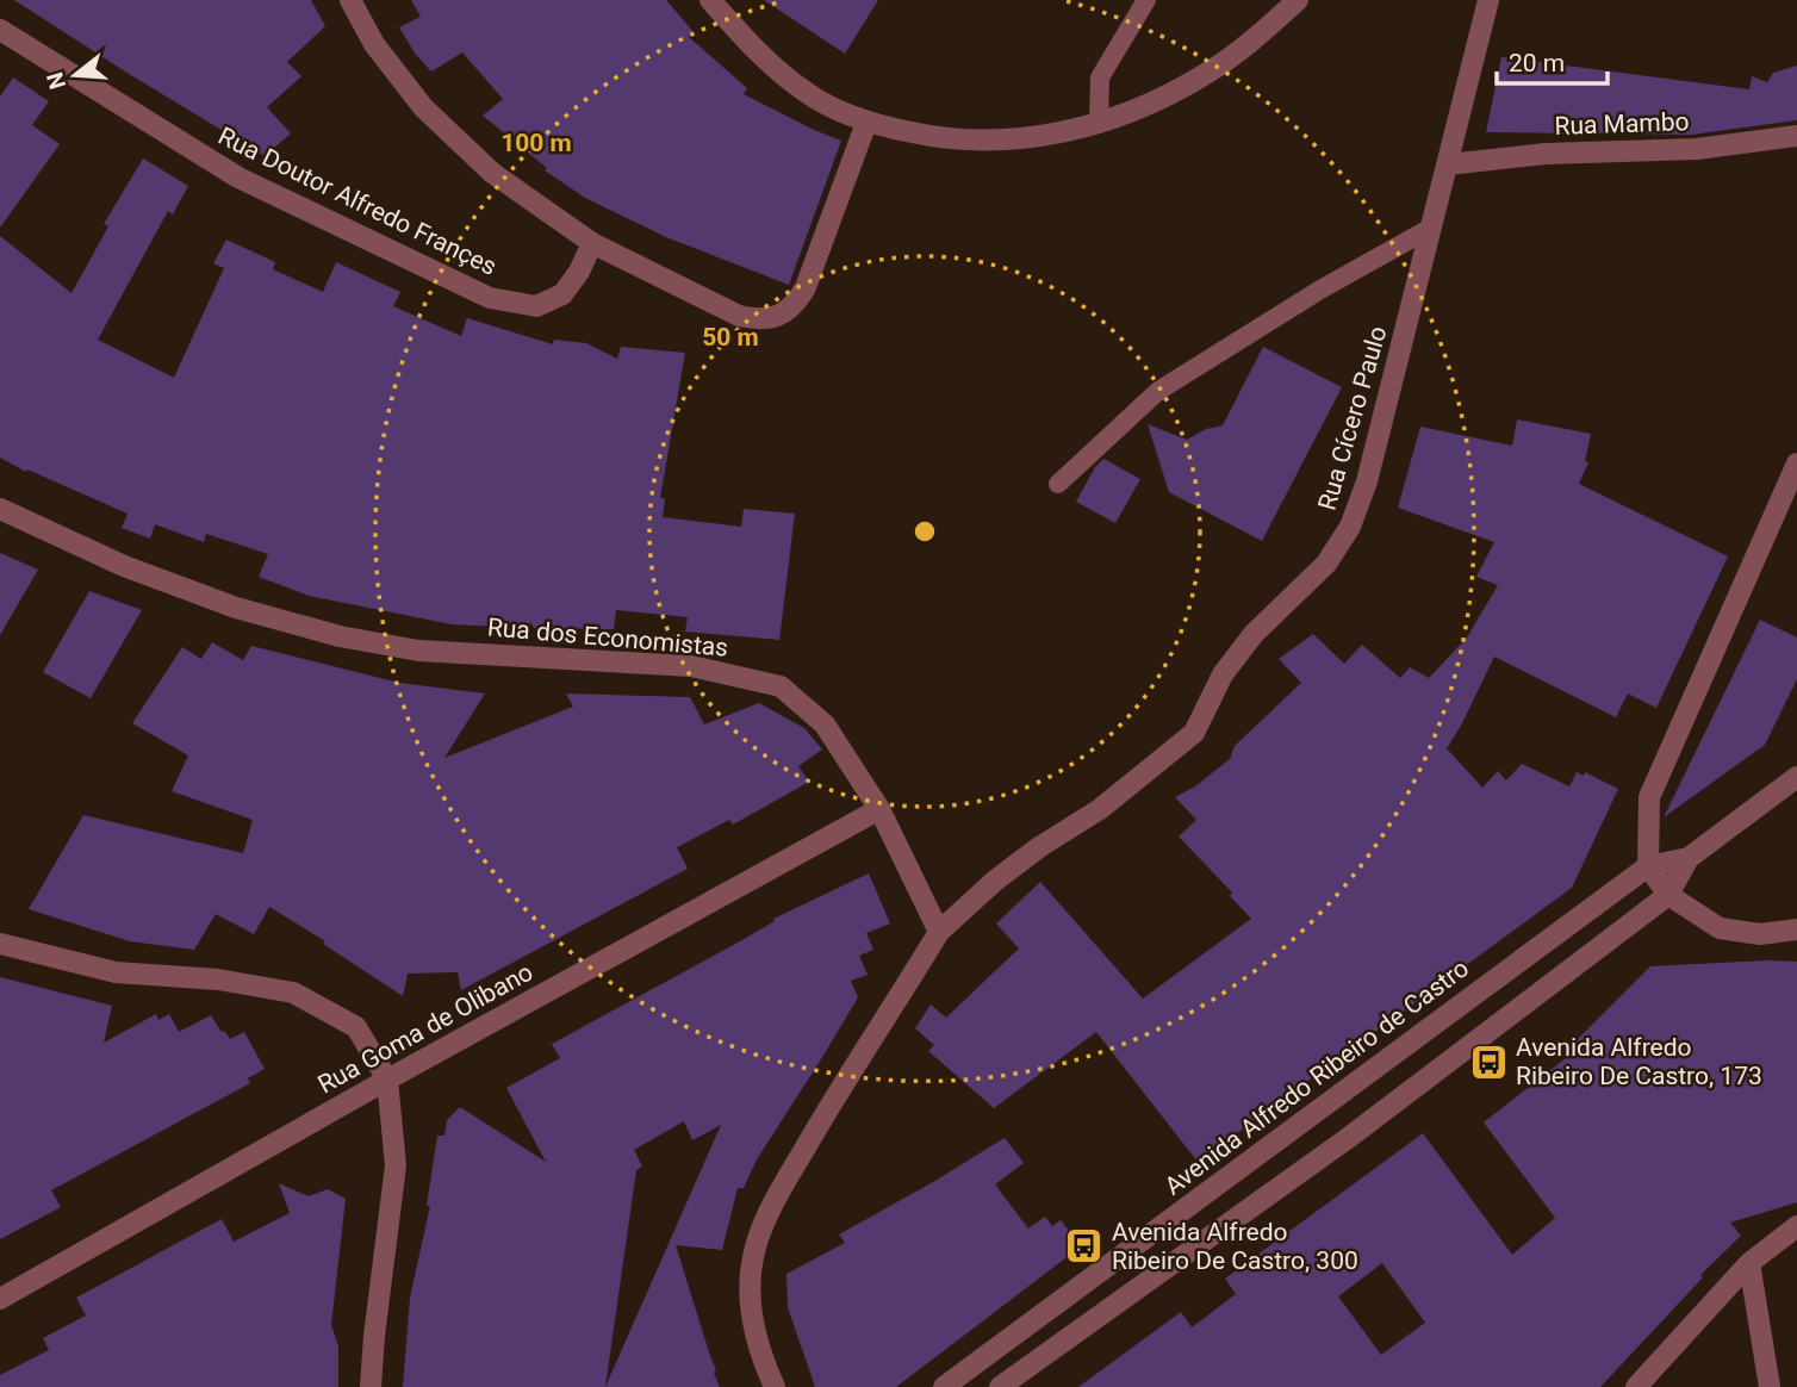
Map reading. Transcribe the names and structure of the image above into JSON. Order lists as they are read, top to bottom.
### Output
{
  "streets": {
    "street": [
      "Rua Mambo",
      "Rua Doutor Alfredo Françes",
      "Rua Cícero Paulo",
      "Rua dos Economistas",
      "Rua Goma de Olibano",
      "Avenida Alfredo Ribeiro de Castro"
    ]
  },
  "crossings": [
    ["Rua Mambo", "Rua Cícero Paulo"],
    ["Rua Cícero Paulo", "Rua dos Economistas"],
    ["Rua dos Economistas", "Rua Goma de Olibano"]
  ],
  "places": {
    "bus stop": ["Avenida Alfredo Ribeiro De Castro, 173", "Avenida Alfredo Ribeiro De Castro, 300"]
  },
  "scale_bar": "20 m",
  "north": "left",
  "rings": ["100 m", "50 m"]
}
